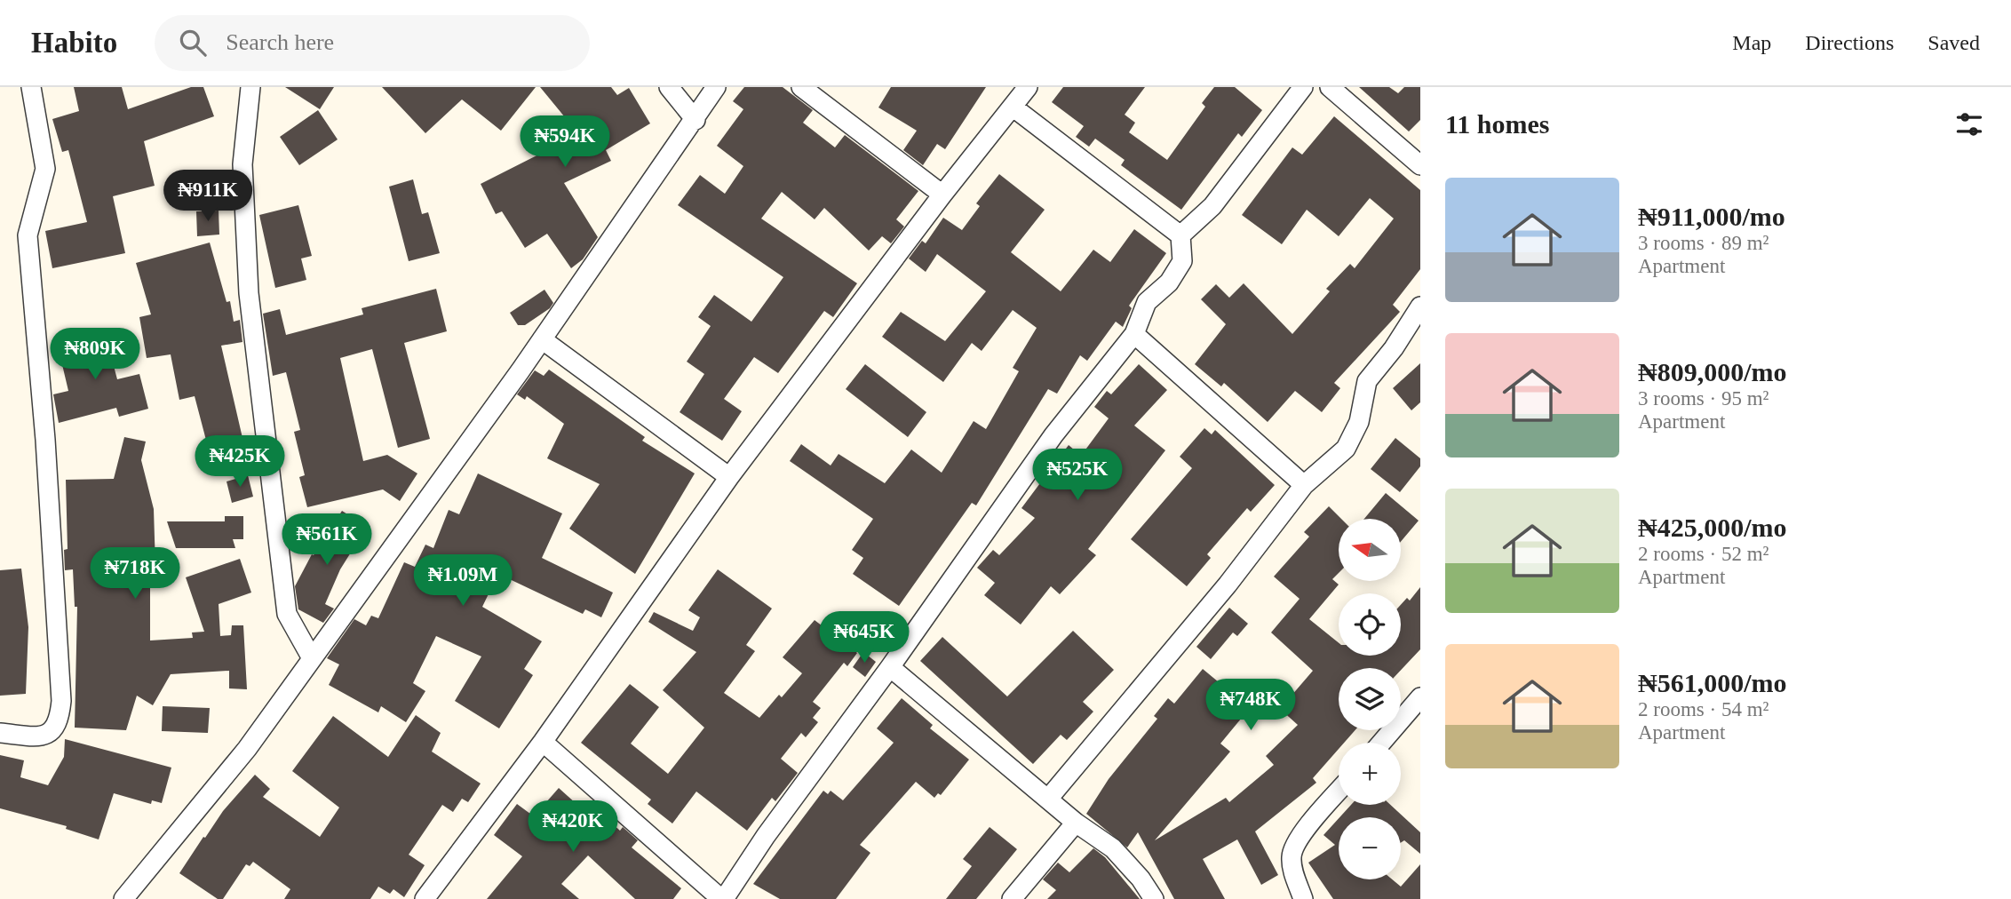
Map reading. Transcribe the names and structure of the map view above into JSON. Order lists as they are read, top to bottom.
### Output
{
  "north": "left",
  "page": {
    "header": "Habito",
    "search": "Search here",
    "nav": ["Map", "Directions", "Saved"],
    "heading": "11 homes",
    "price": [
      "₦594K",
      "₦911K",
      "₦809K",
      "₦425K",
      "₦525K",
      "₦561K",
      "₦718K",
      "₦1.09M",
      "₦645K",
      "₦748K",
      "₦420K"
    ],
    "list": [
      {
        "name": "₦911,000/mo",
        "note": "3 rooms · 89 m² · Apartment"
      },
      {
        "name": "₦809,000/mo",
        "note": "3 rooms · 95 m² · Apartment"
      },
      {
        "name": "₦425,000/mo",
        "note": "2 rooms · 52 m² · Apartment"
      },
      {
        "name": "₦561,000/mo",
        "note": "2 rooms · 54 m² · Apartment"
      }
    ],
    "map_buttons": ["+", "−"]
  }
}
